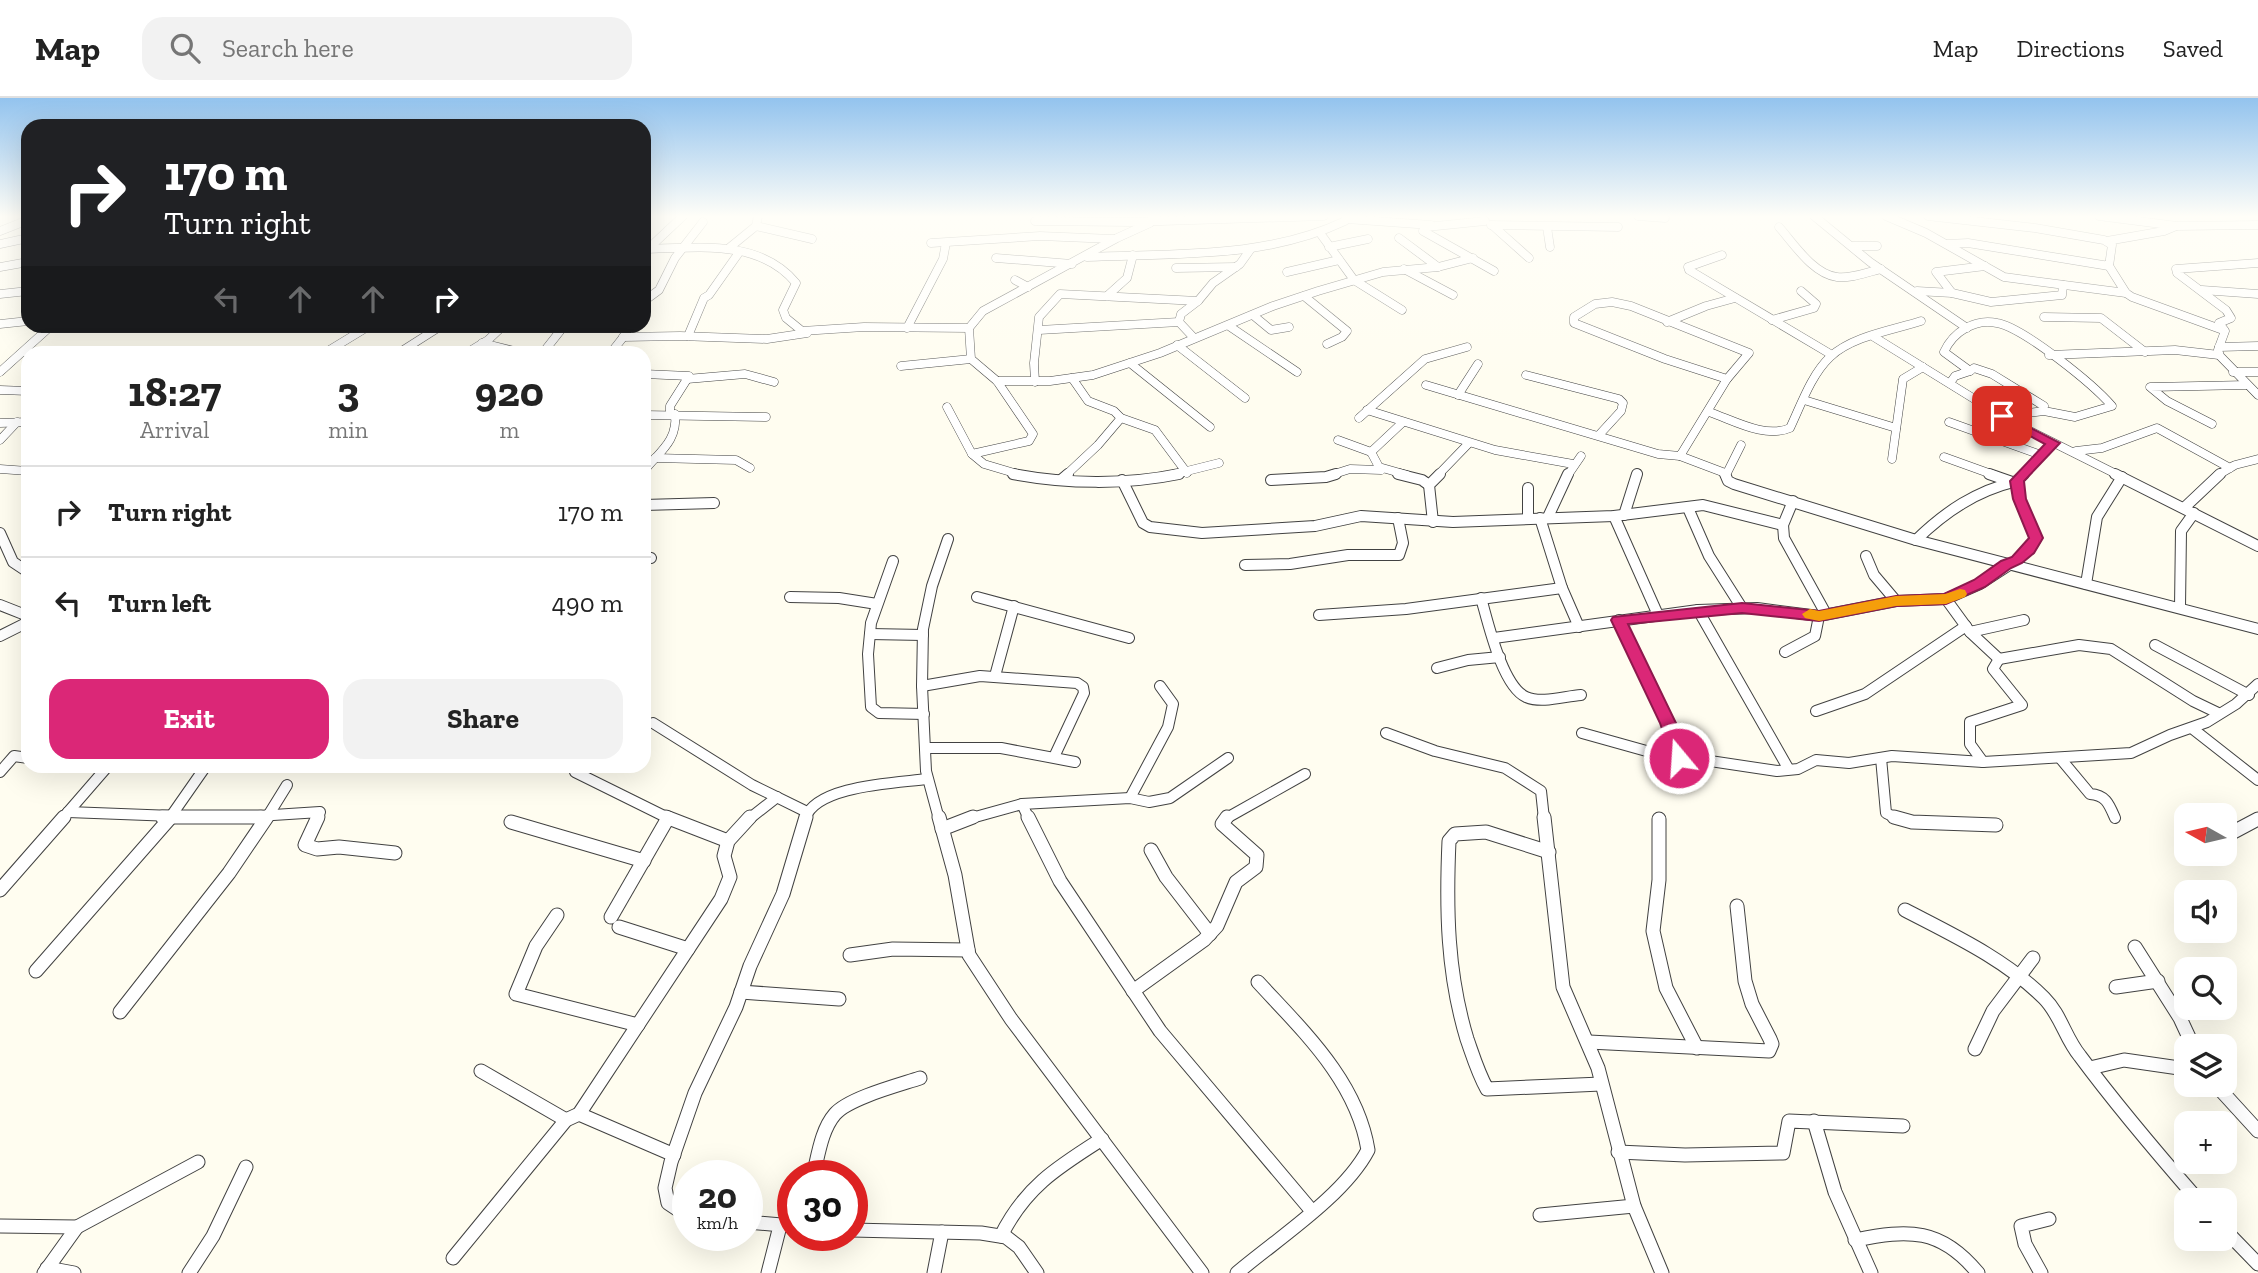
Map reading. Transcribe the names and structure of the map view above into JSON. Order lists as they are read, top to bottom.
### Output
{
  "north": "left",
  "page": {
    "header": "Map",
    "search": "Search here",
    "nav": ["Map", "Directions", "Saved"],
    "turn": ["170 m", "Turn right"],
    "eta": [
      "18:27",
      "Arrival",
      "3",
      "min",
      "920",
      "m"
    ],
    "list": [
      {
        "name": "Turn right",
        "value": "170 m"
      },
      {
        "name": "Turn left",
        "value": "490 m"
      }
    ],
    "buttons": ["Exit", "Share"],
    "map_buttons": ["+", "−"],
    "speed": "20 km/h",
    "limit": "30"
  }
}
